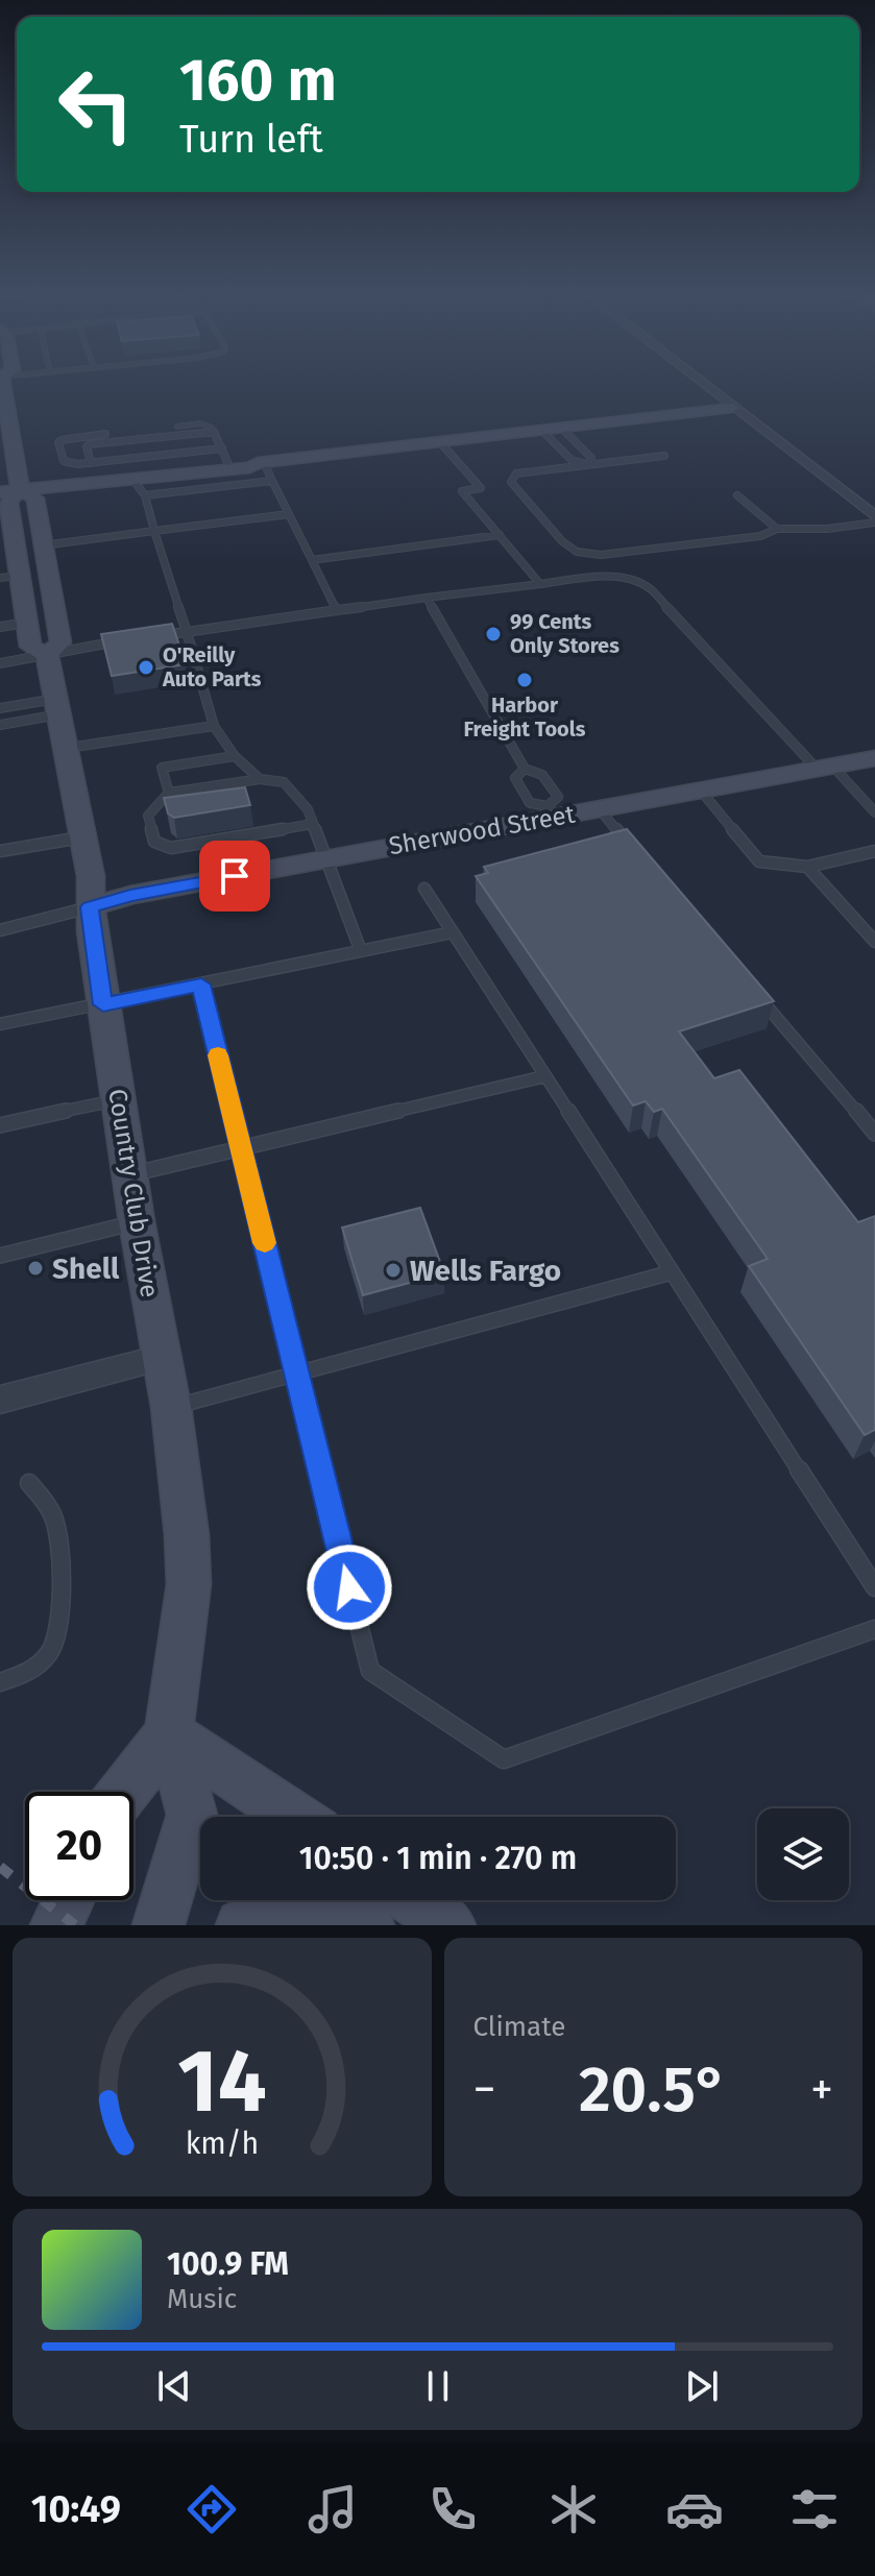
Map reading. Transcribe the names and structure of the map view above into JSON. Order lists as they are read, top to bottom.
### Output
{
  "streets": {
    "street": ["Sherwood Street", "Country Club Drive"]
  },
  "crossings": [
    ["Sherwood Street", "Country Club Drive"]
  ],
  "places": [
    "99 Cents Only Stores",
    "O'Reilly Auto Parts",
    "Harbor Freight Tools",
    "Shell",
    "Wells Fargo"
  ],
  "page": {
    "turn": ["160 m", "Turn left"],
    "limit": "20",
    "trip": "10:50 · 1 min · 270 m",
    "tile": "Climate",
    "heat": ["−", "20.5°", "+"],
    "song": ["100.9 FM", "Music"],
    "tabs": "10:49",
    "gauge": ["14", "km/h"]
  }
}
